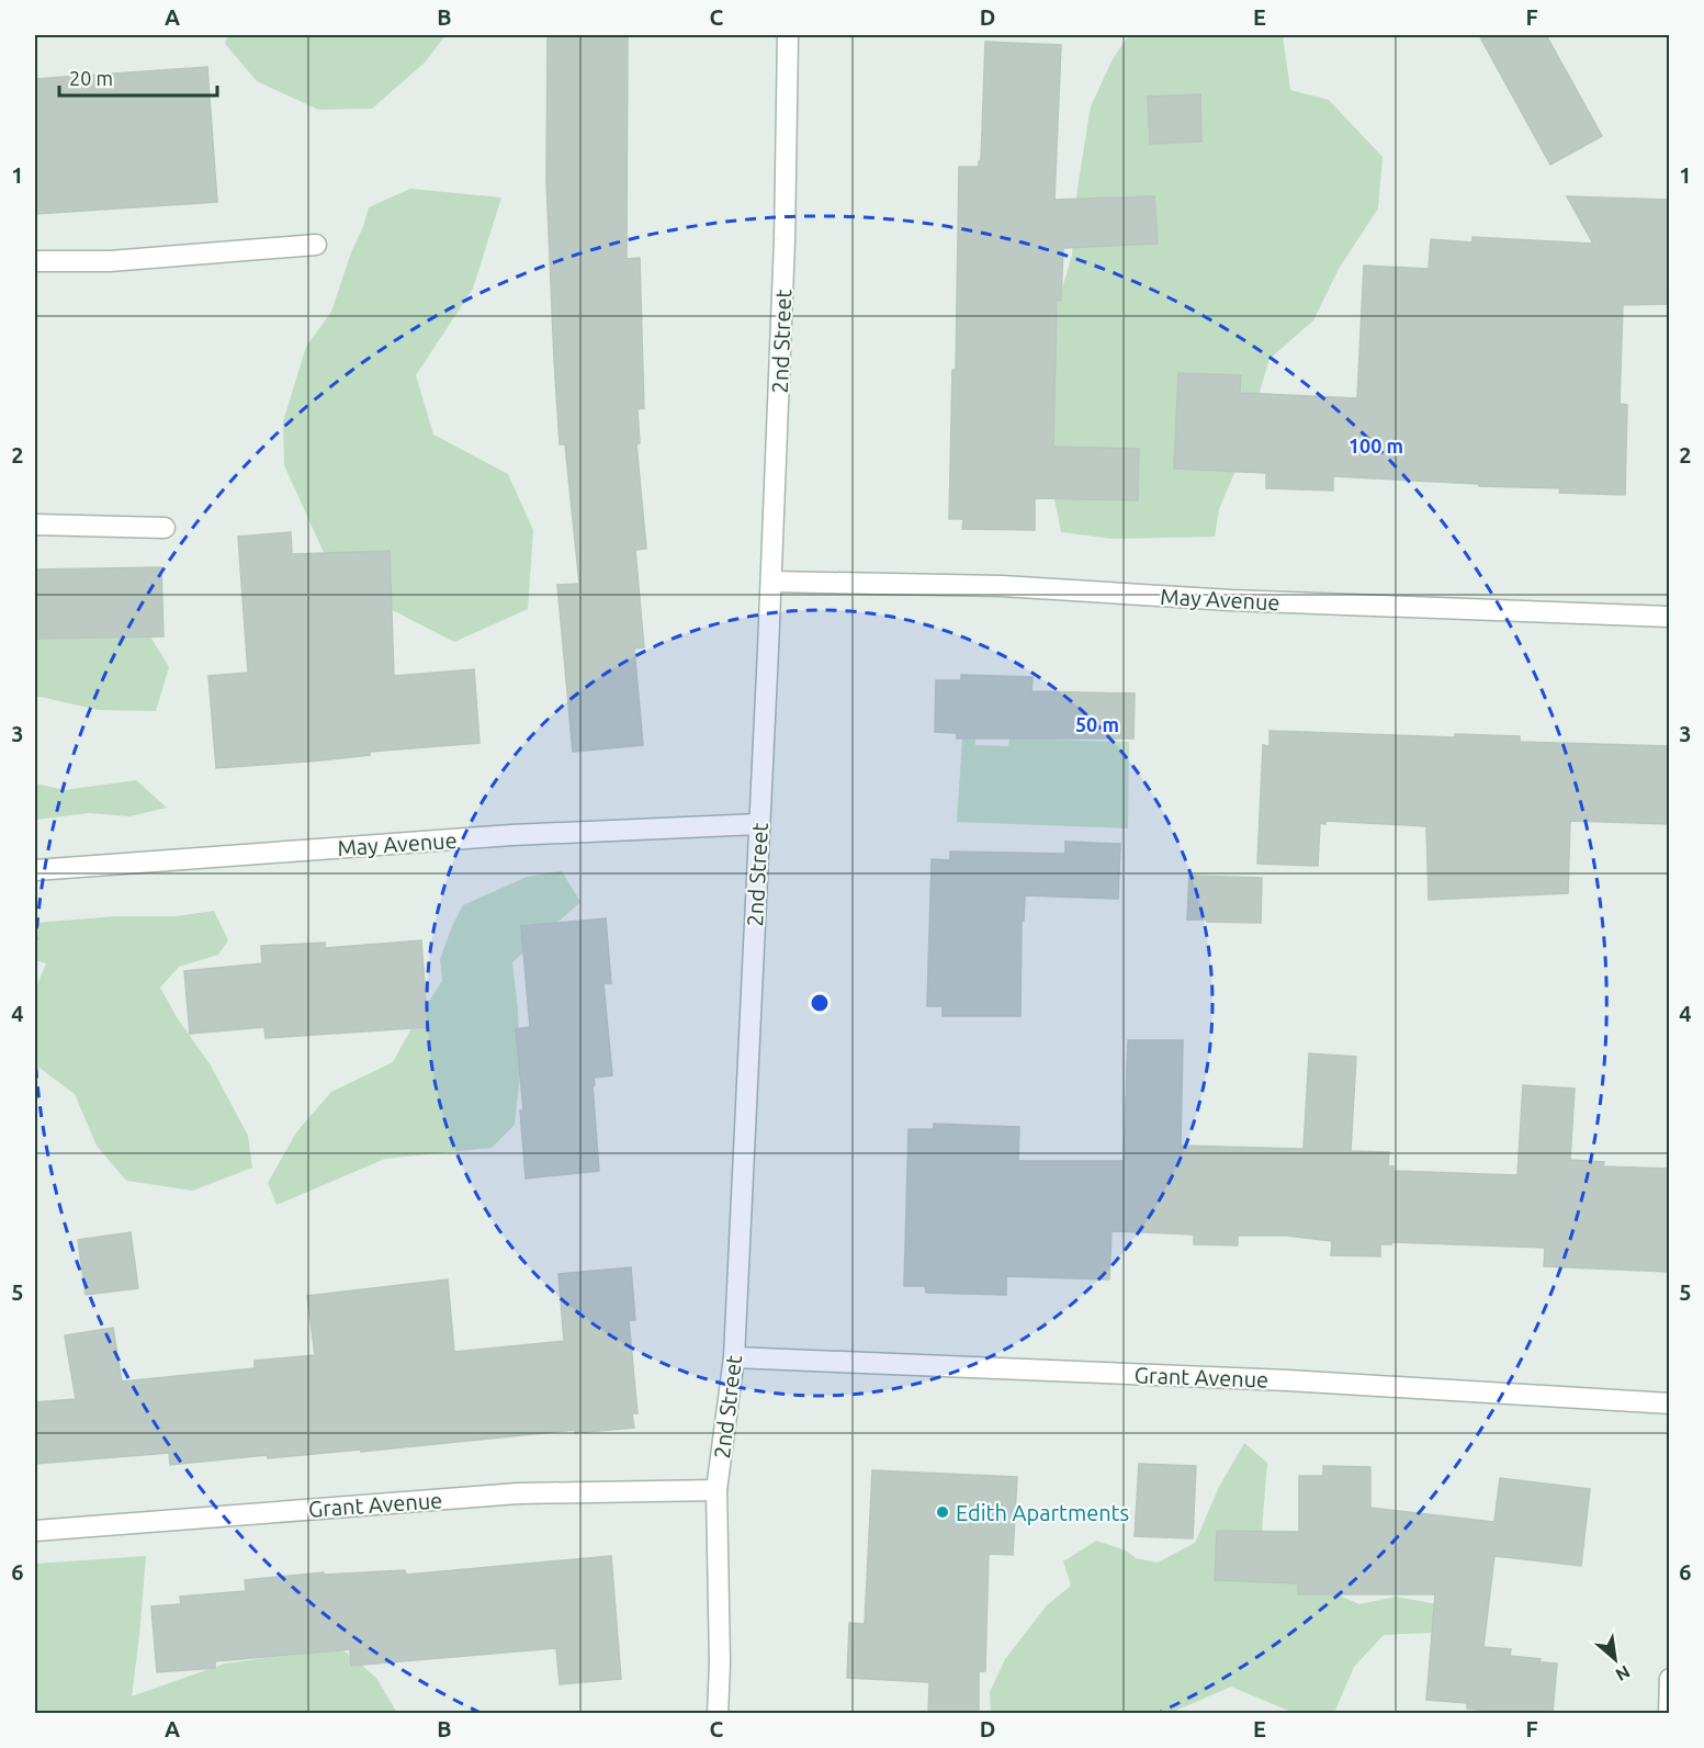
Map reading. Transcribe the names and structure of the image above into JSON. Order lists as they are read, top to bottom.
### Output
{
  "streets": {
    "street": ["2nd Street", "May Avenue", "Grant Avenue"]
  },
  "crossings": [
    ["2nd Street", "May Avenue"],
    ["2nd Street", "Grant Avenue"]
  ],
  "places": ["Edith Apartments"],
  "scale_bar": "20 m",
  "north": "bottom right",
  "grid": {
    "columns": [
      "A",
      "B",
      "C",
      "D",
      "E",
      "F"
    ],
    "rows": [
      "1",
      "2",
      "3",
      "4",
      "5",
      "6"
    ]
  },
  "rings": ["100 m", "50 m"]
}
